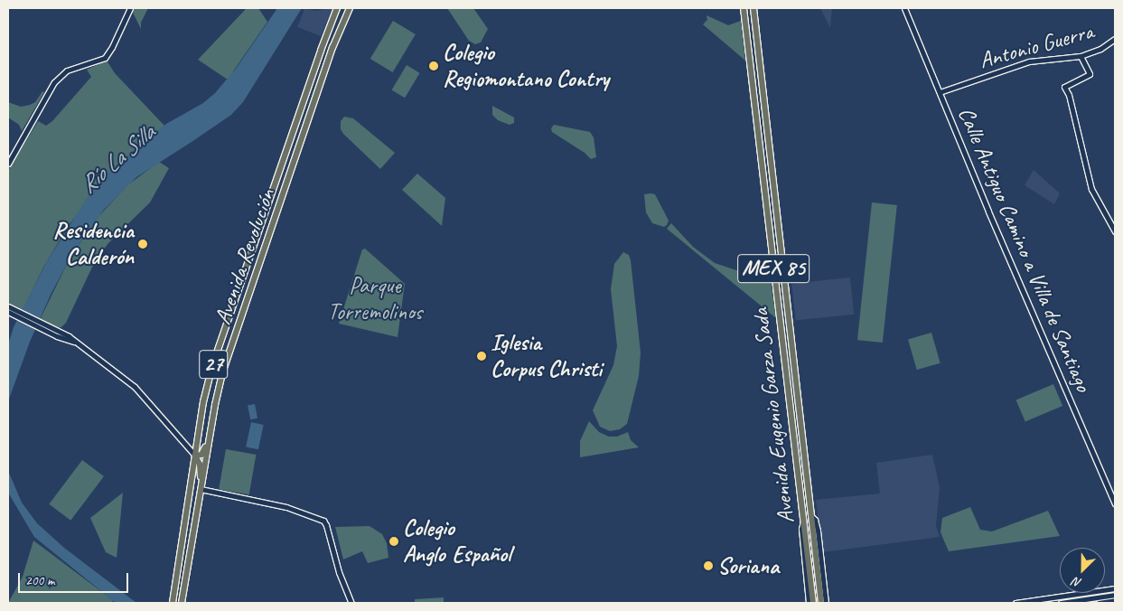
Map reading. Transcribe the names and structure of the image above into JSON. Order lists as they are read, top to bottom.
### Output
{
  "streets": {
    "highway": ["MEX 85", "Avenida Eugenio Garza Sada"],
    "main road": ["Avenida Revolución", "27"],
    "street": ["Antonio Guerra", "Calle Antiguo Camino a Villa de Santiago"]
  },
  "crossings": [
    ["Antonio Guerra", "Calle Antiguo Camino a Villa de Santiago"]
  ],
  "water": ["Río La Silla"],
  "parks": ["Parque Torremolinos"],
  "places": [
    "Colegio Regiomontano Contry",
    "Residencia Calderón",
    "Iglesia Corpus Christi",
    "Colegio Anglo Español",
    "Soriana"
  ],
  "scale_bar": "200 m",
  "north": "bottom left"
}
